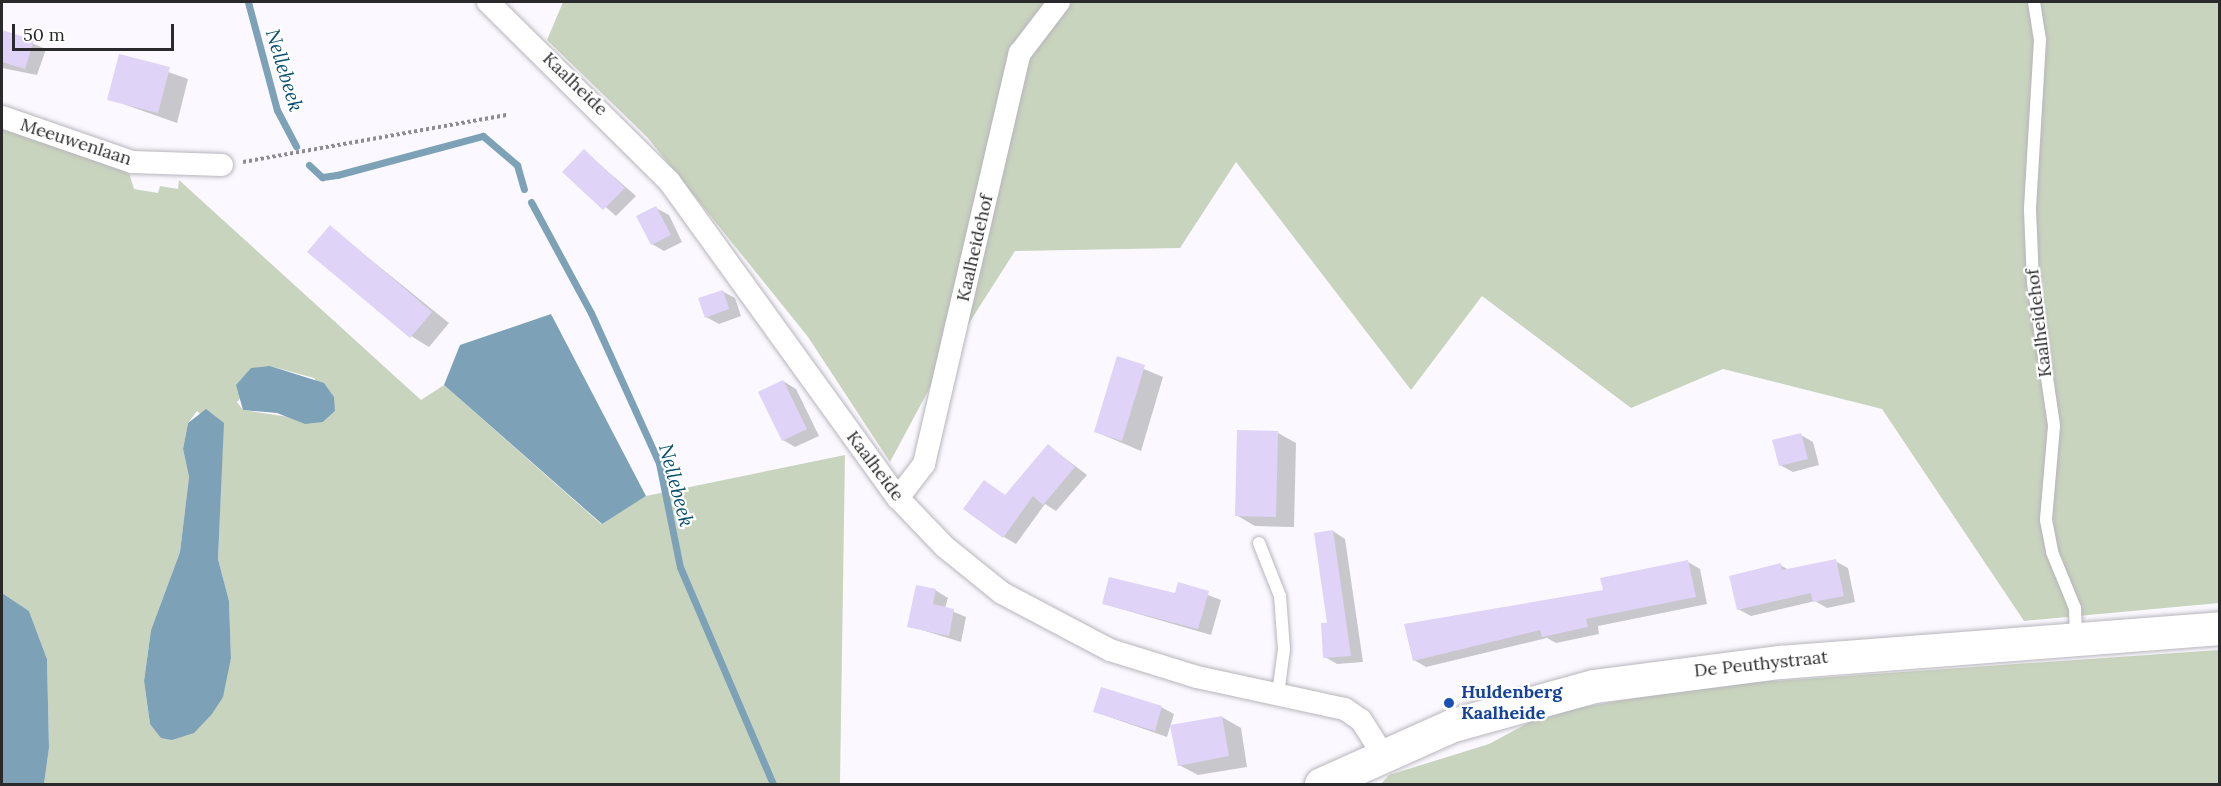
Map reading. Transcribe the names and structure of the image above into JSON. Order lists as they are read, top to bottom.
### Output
{
  "streets": {
    "main road": ["De Peuthystraat"],
    "street": ["Kaalheide", "Meeuwenlaan", "Kaalheidehof"]
  },
  "crossings": [
    ["Kaalheide", "Kaalheidehof"],
    ["Kaalheide", "De Peuthystraat"],
    ["Kaalheidehof", "De Peuthystraat"]
  ],
  "water": ["Nellebeek"],
  "places": ["Huldenberg Kaalheide"],
  "scale_bar": "50 m"
}
